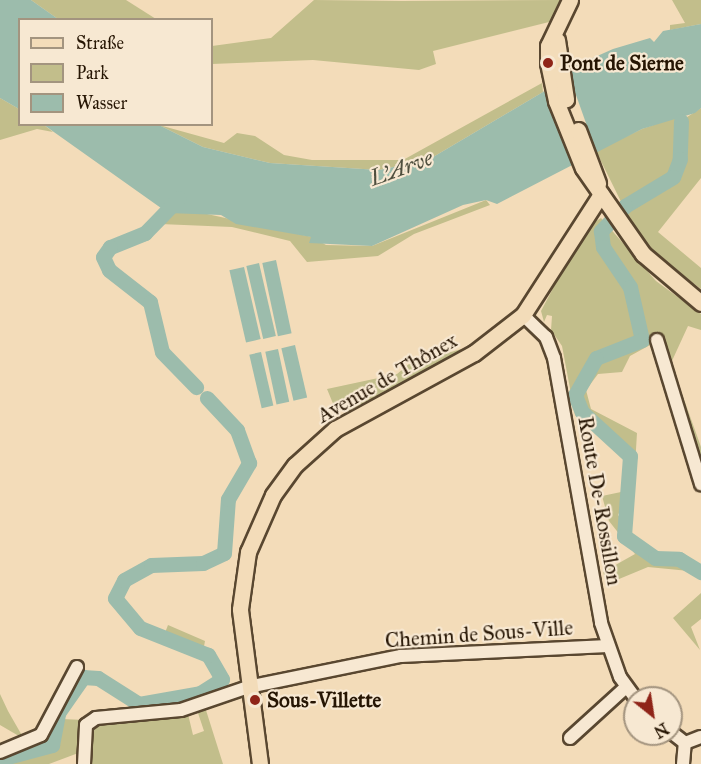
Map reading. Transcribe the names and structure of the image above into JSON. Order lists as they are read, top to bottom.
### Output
{
  "streets": {
    "main road": ["Avenue de Thônex"],
    "street": ["Route De-Rossillon", "Chemin de Sous-Ville"]
  },
  "crossings": [
    ["Avenue de Thônex", "Route De-Rossillon"],
    ["Avenue de Thônex", "Chemin de Sous-Ville"],
    ["Route De-Rossillon", "Chemin de Sous-Ville"]
  ],
  "water": ["L'Arve"],
  "places": ["Pont de Sierne", "Sous-Villette"],
  "legend": ["Straße", "Park", "Wasser"],
  "north": "bottom right"
}
